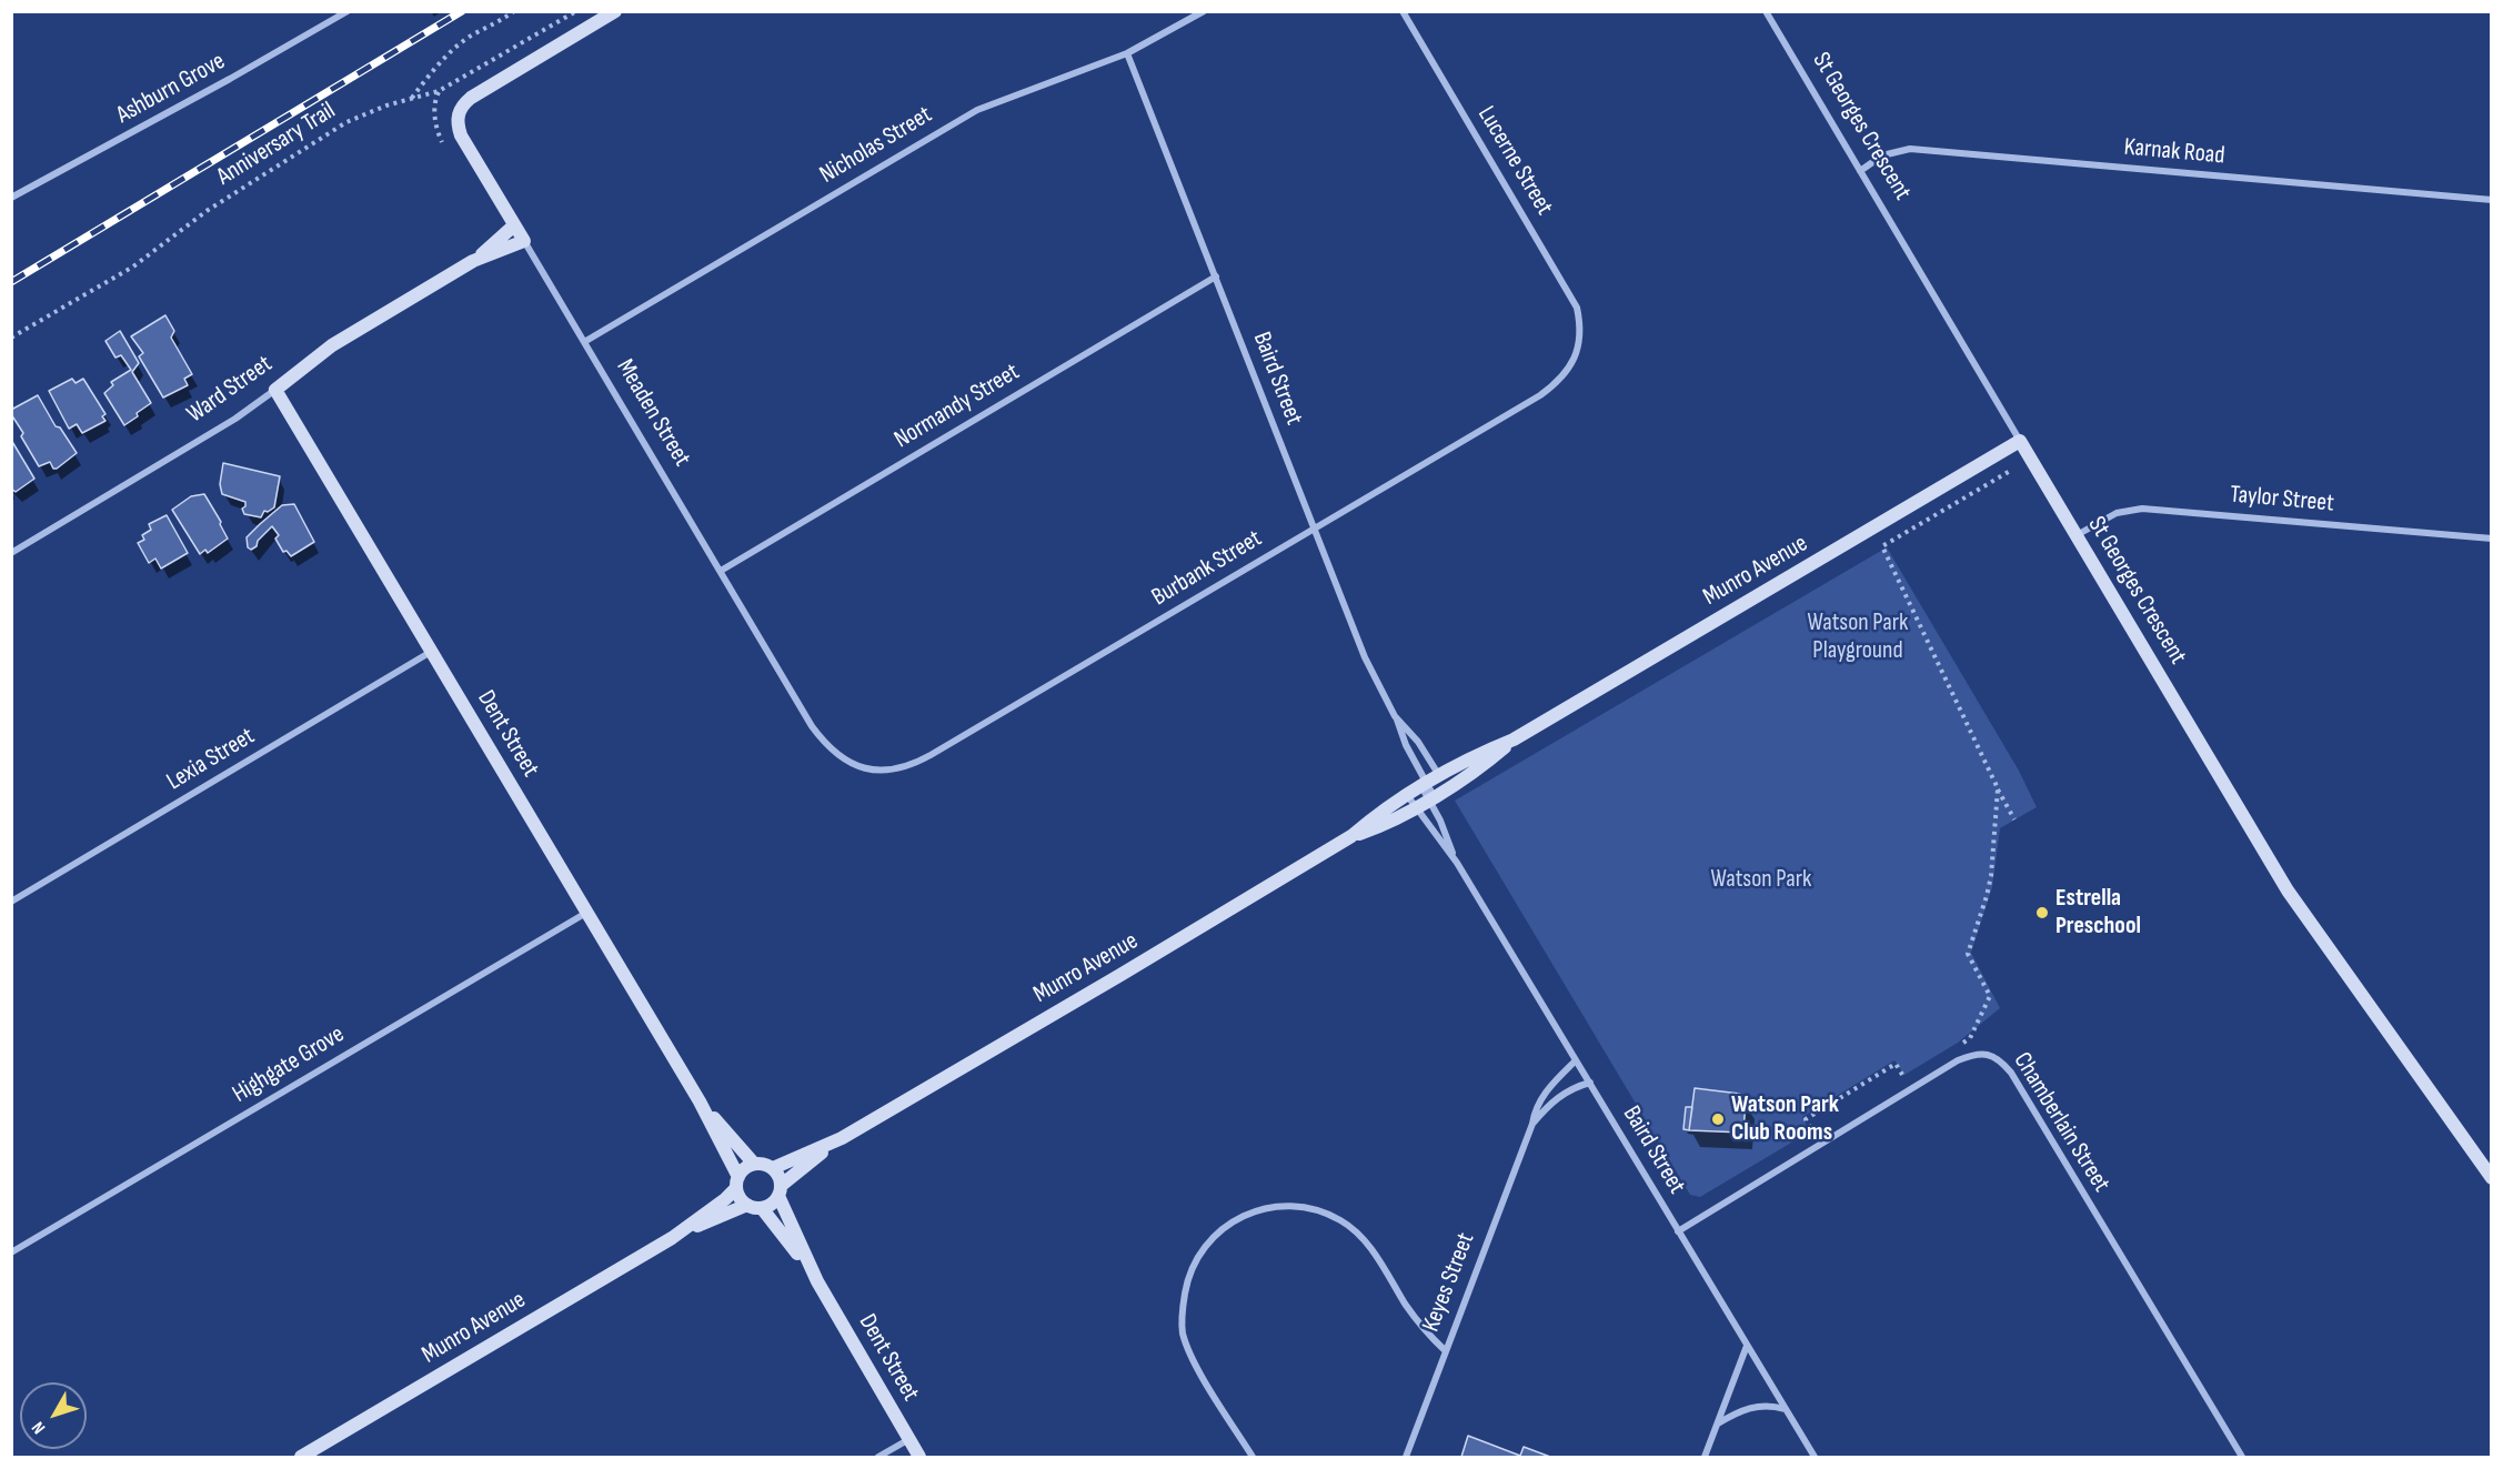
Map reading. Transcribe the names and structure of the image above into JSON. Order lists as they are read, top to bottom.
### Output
{
  "streets": {
    "street": [
      "Ashburn Grove",
      "St Georges Crescent",
      "Nicholas Street",
      "Karnak Road",
      "Lucerne Street",
      "Baird Street",
      "Ward Street",
      "Normandy Street",
      "Meaden Street",
      "Taylor Street",
      "Burbank Street",
      "Munro Avenue",
      "Dent Street",
      "Lexia Street",
      "Highgate Grove",
      "Chamberlain Street",
      "Keyes Street"
    ],
    "path": ["Anniversary Trail"]
  },
  "crossings": [
    ["St Georges Crescent", "Karnak Road"],
    ["St Georges Crescent", "Taylor Street"],
    ["St Georges Crescent", "Munro Avenue"],
    ["Nicholas Street", "Baird Street"],
    ["Nicholas Street", "Meaden Street"],
    ["Lucerne Street", "Burbank Street"],
    ["Baird Street", "Normandy Street"],
    ["Baird Street", "Burbank Street"],
    ["Baird Street", "Munro Avenue"],
    ["Baird Street", "Chamberlain Street"],
    ["Baird Street", "Keyes Street"],
    ["Ward Street", "Meaden Street"],
    ["Ward Street", "Dent Street"],
    ["Normandy Street", "Meaden Street"],
    ["Meaden Street", "Burbank Street"],
    ["Munro Avenue", "Dent Street"],
    ["Dent Street", "Lexia Street"],
    ["Dent Street", "Highgate Grove"]
  ],
  "parks": ["Watson Park Playground", "Watson Park"],
  "places": ["Estrella Preschool", "Watson Park Club Rooms"],
  "north": "bottom left"
}
